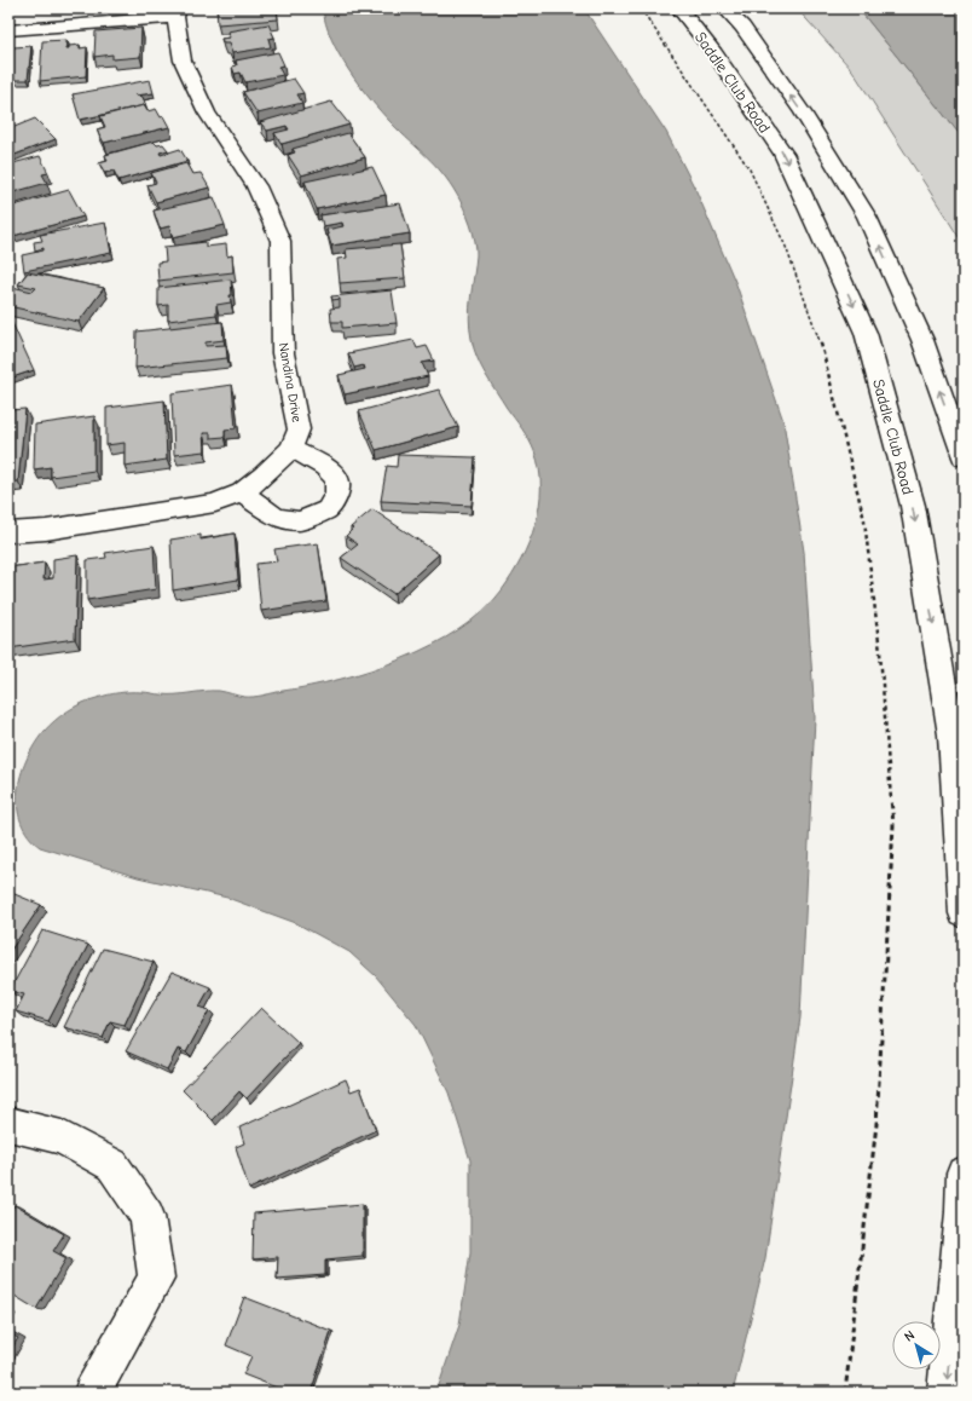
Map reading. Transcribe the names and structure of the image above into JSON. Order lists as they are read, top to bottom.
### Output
{
  "streets": {
    "street": ["Saddle Club Road", "Nandina Drive"]
  },
  "north": "top left"
}
